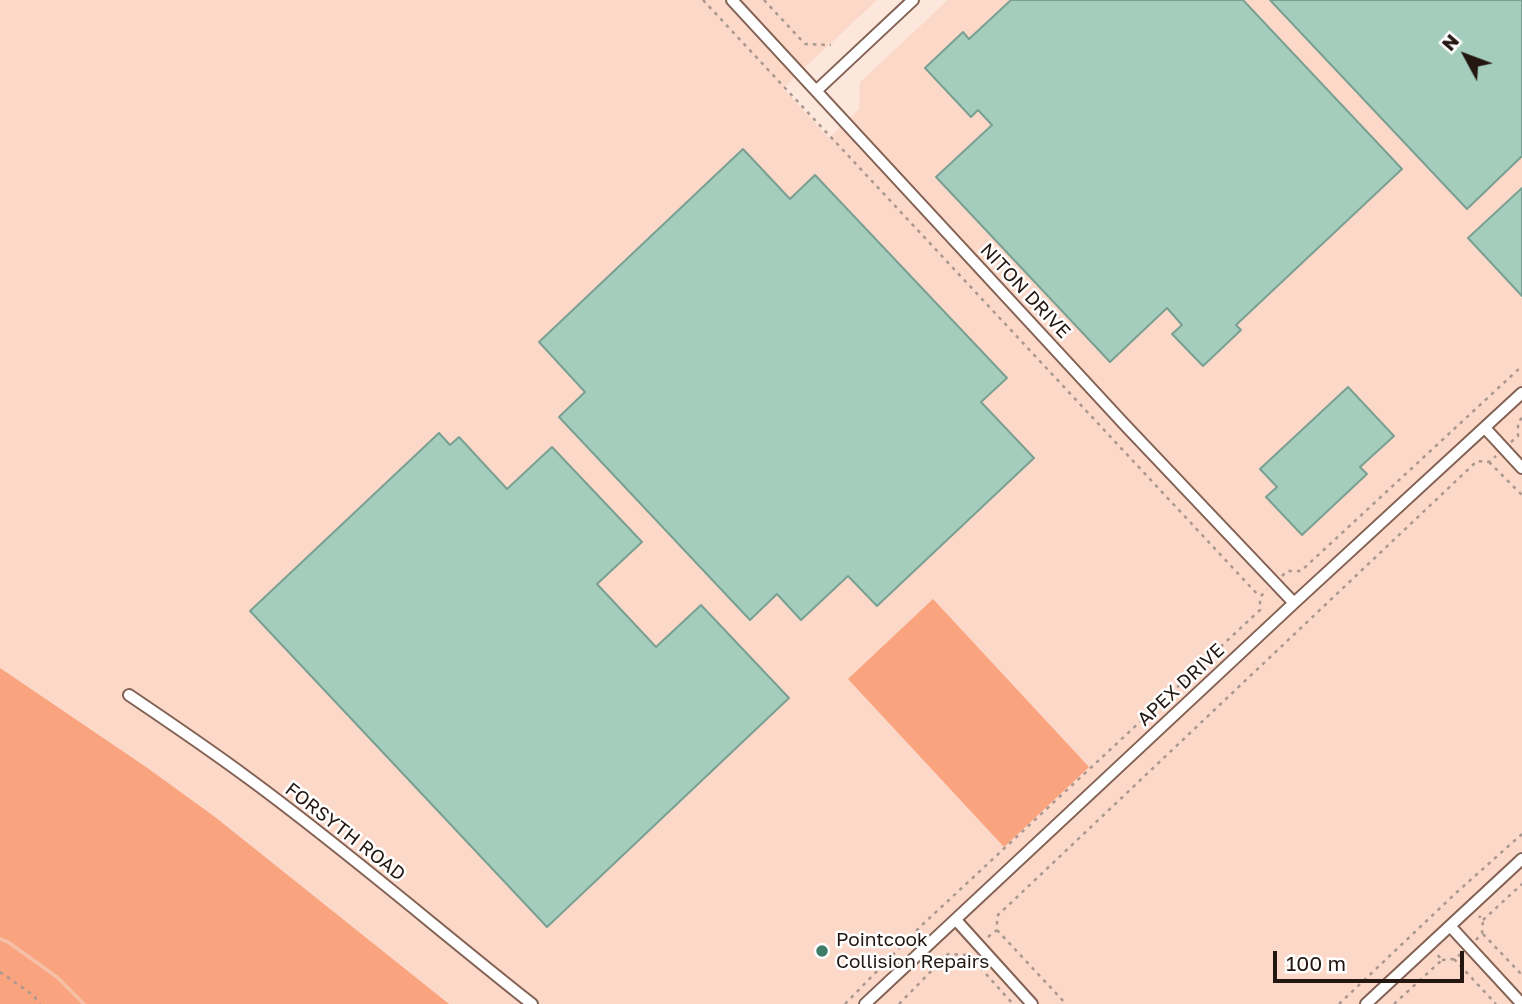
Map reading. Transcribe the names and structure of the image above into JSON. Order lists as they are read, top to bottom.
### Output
{
  "streets": {
    "street": ["NITON DRIVE", "APEX DRIVE", "FORSYTH ROAD"]
  },
  "crossings": [
    ["NITON DRIVE", "APEX DRIVE"]
  ],
  "places": ["Pointcook Collision Repairs"],
  "scale_bar": "100 m",
  "north": "top left"
}
